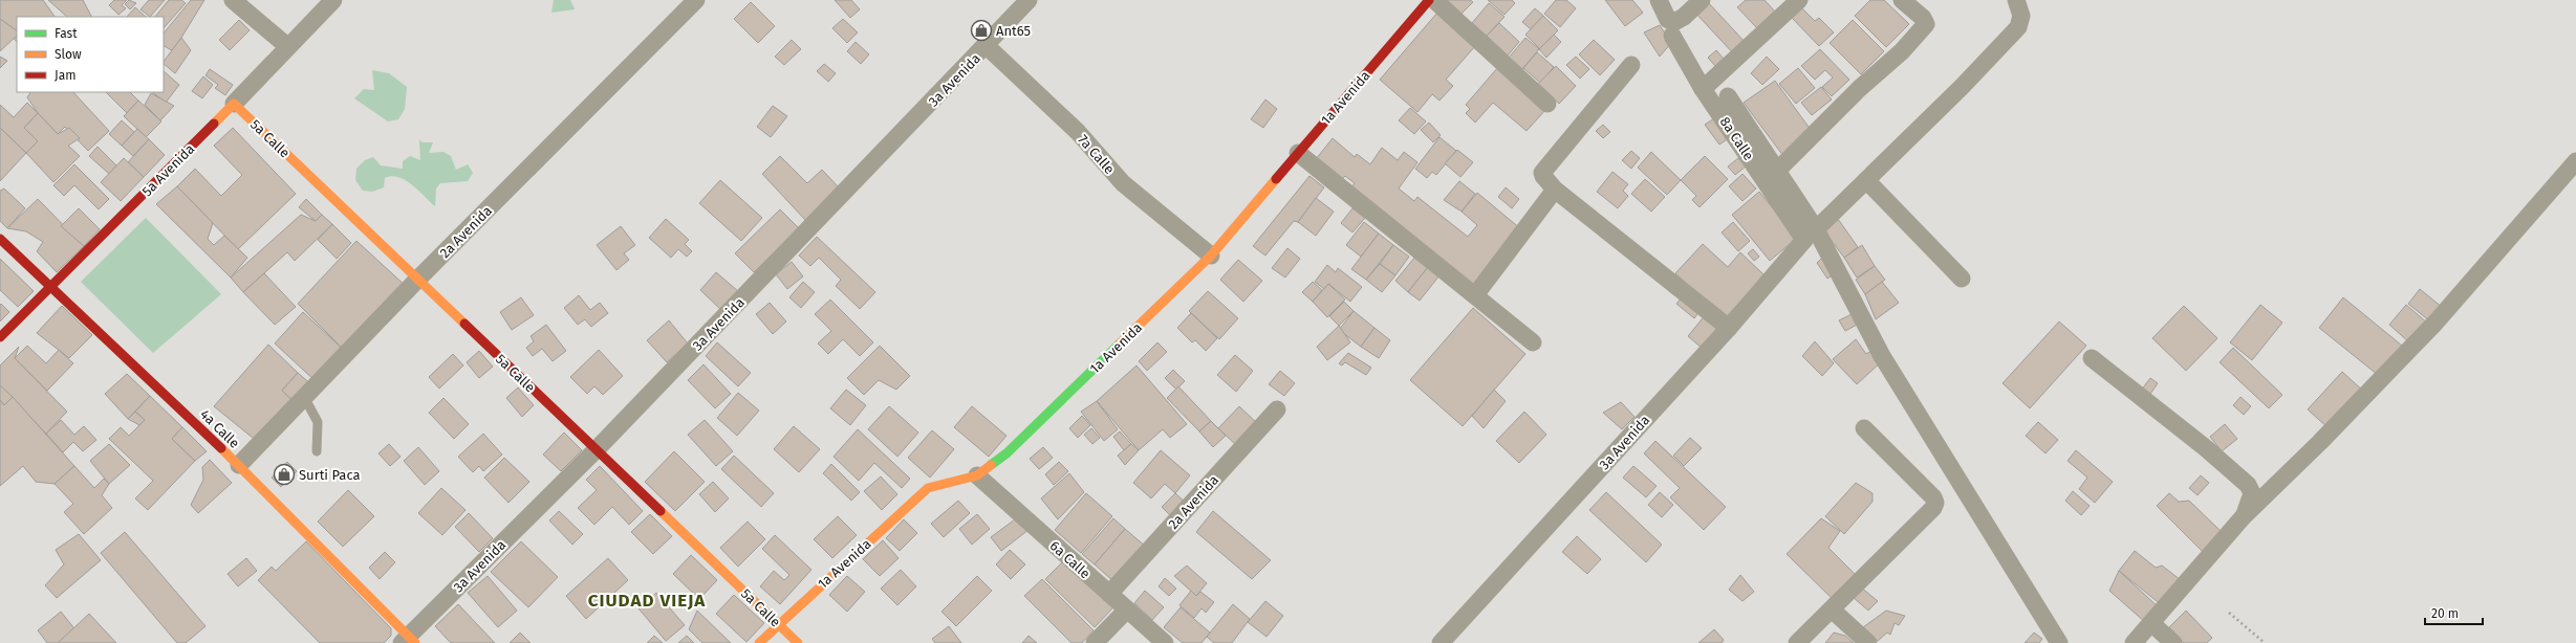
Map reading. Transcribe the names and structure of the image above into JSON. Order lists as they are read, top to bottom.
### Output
{
  "streets": {
    "street": [
      "3a Avenida",
      "1a Avenida",
      "5a Calle",
      "8a Calle",
      "7a Calle",
      "5a Avenida",
      "2a Avenida",
      "4a Calle",
      "6a Calle"
    ]
  },
  "crossings": [
    ["3a Avenida", "5a Calle"],
    ["3a Avenida", "8a Calle"],
    ["3a Avenida", "7a Calle"],
    ["3a Avenida", "4a Calle"],
    ["1a Avenida", "5a Calle"],
    ["1a Avenida", "7a Calle"],
    ["1a Avenida", "6a Calle"],
    ["5a Calle", "5a Avenida"],
    ["5a Calle", "2a Avenida"],
    ["5a Avenida", "4a Calle"],
    ["2a Avenida", "4a Calle"],
    ["2a Avenida", "6a Calle"]
  ],
  "districts": ["CIUDAD VIEJA"],
  "places": {
    "shop": ["Ant65", "Surti Paca"]
  },
  "legend": ["Fast", "Slow", "Jam"],
  "scale_bar": "20 m"
}
